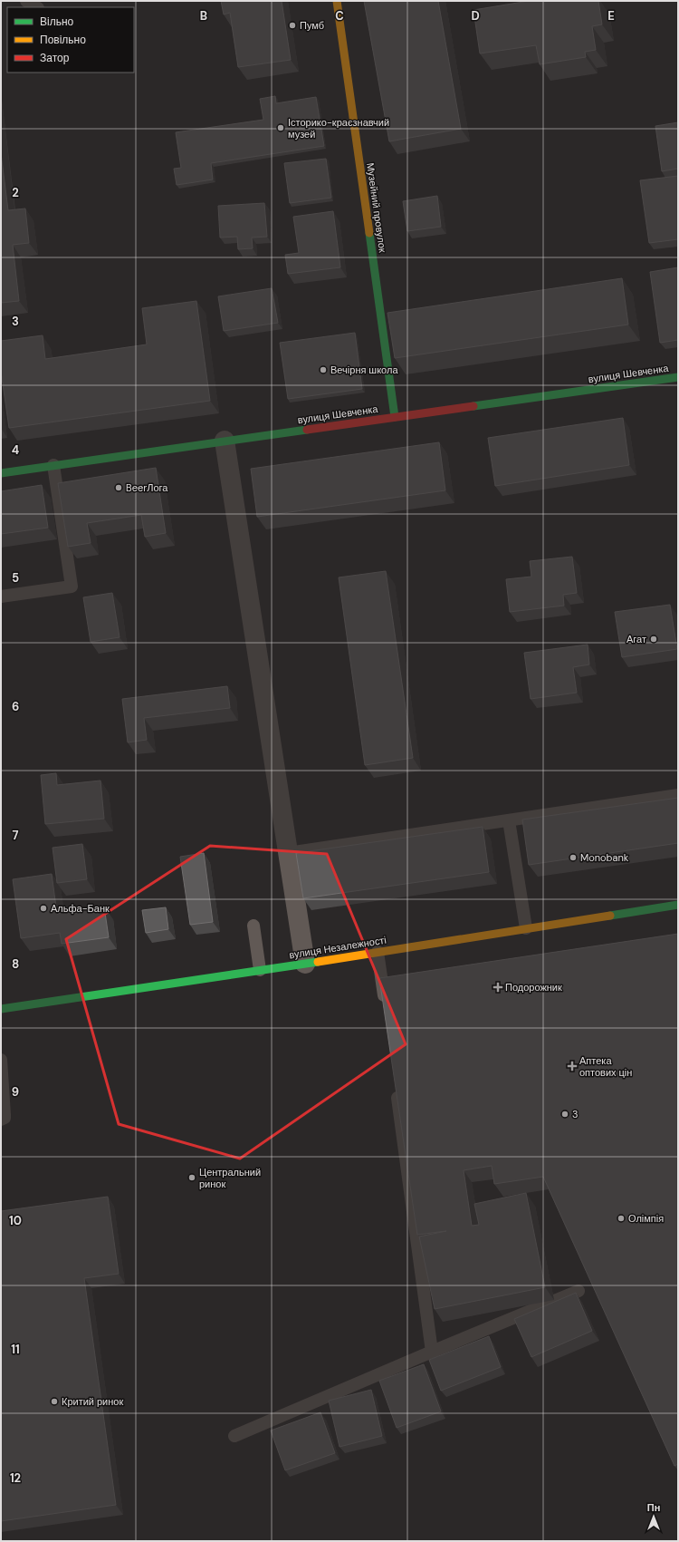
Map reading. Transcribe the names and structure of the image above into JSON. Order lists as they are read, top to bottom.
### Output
{
  "streets": {
    "street": ["Музейний провулок", "вулиця Шевченка", "вулиця Незалежності"]
  },
  "crossings": [
    ["Музейний провулок", "вулиця Шевченка"]
  ],
  "places": {
    "other": [
      "Пумб",
      "Історико-краєзнавчий музей",
      "Вечірня школа",
      "BeerЛога",
      "Агат",
      "Monobank",
      "Альфа-Банк",
      "3",
      "Центральний ринок",
      "Олімпія",
      "Критий ринок"
    ],
    "health": ["Подорожник", "Аптека оптових цін"]
  },
  "legend": ["Вільно", "Повільно", "Затор"],
  "north": "top",
  "grid": {
    "columns": [
      "B",
      "C",
      "D",
      "E"
    ],
    "rows": [
      "2",
      "3",
      "4",
      "5",
      "6",
      "7",
      "8",
      "9",
      "10",
      "11",
      "12"
    ]
  }
}
